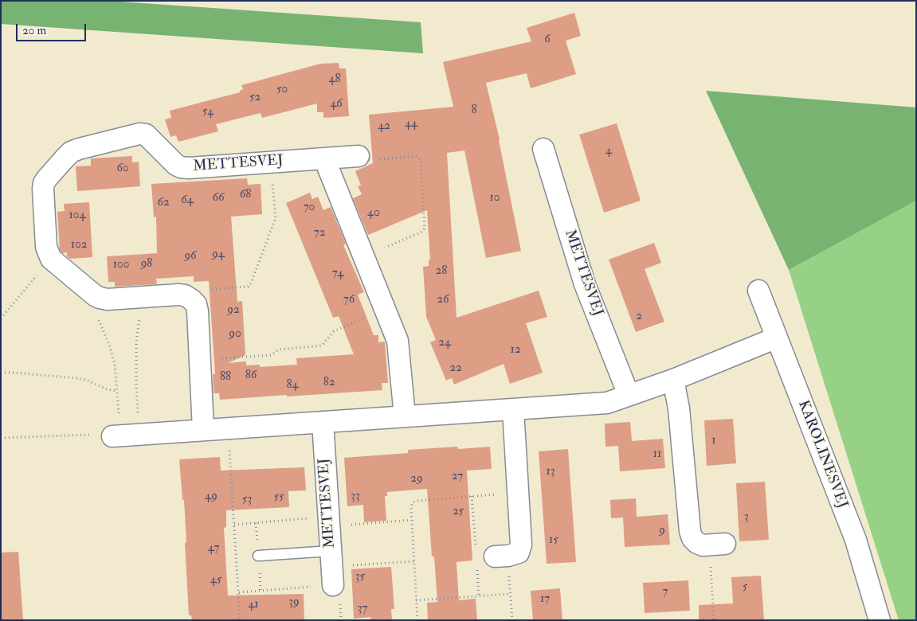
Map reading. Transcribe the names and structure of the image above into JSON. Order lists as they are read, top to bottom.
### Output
{
  "streets": {
    "street": ["METTESVEJ", "KAROLINESVEJ"]
  },
  "house_numbers": [
    "6",
    "48",
    "50",
    "52",
    "46",
    "8",
    "54",
    "44",
    "42",
    "4",
    "60",
    "68",
    "66",
    "10",
    "64",
    "62",
    "70",
    "40",
    "104",
    "72",
    "102",
    "94",
    "96",
    "98",
    "100",
    "28",
    "74",
    "76",
    "26",
    "92",
    "2",
    "90",
    "24",
    "12",
    "22",
    "86",
    "88",
    "82",
    "84",
    "1",
    "11",
    "13",
    "27",
    "29",
    "49",
    "33",
    "55",
    "53",
    "25",
    "3",
    "9",
    "15",
    "47",
    "35",
    "45",
    "5",
    "7",
    "17",
    "39",
    "41",
    "37"
  ],
  "scale_bar": "20 m"
}
